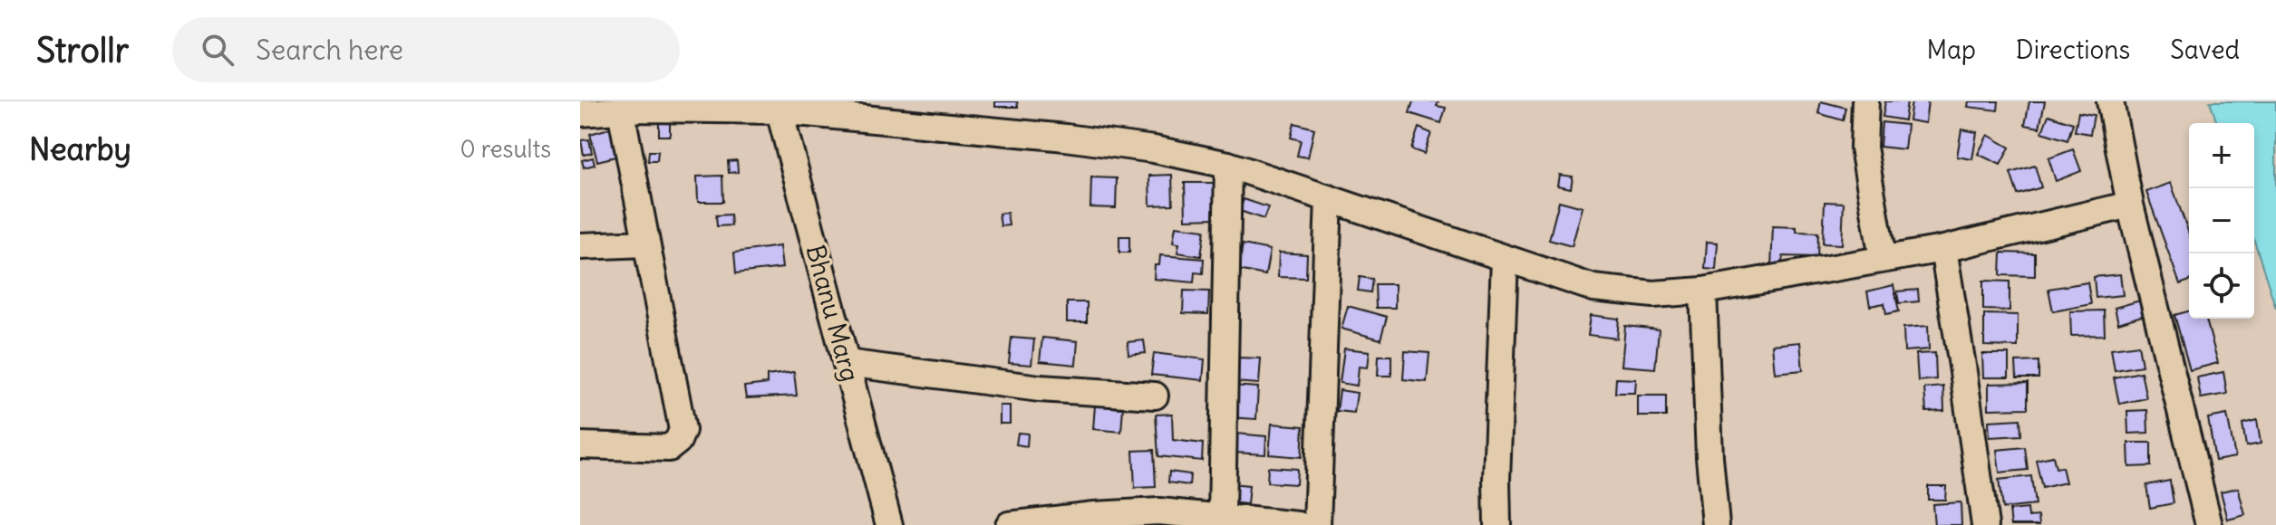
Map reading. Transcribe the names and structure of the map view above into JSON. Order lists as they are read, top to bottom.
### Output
{
  "streets": {
    "street": ["Bhanu Marg"]
  },
  "page": {
    "header": "Strollr",
    "search": "Search here",
    "nav": ["Map", "Directions", "Saved"],
    "heading": ["Nearby", "0 results"],
    "map_buttons": ["+", "−"]
  }
}
